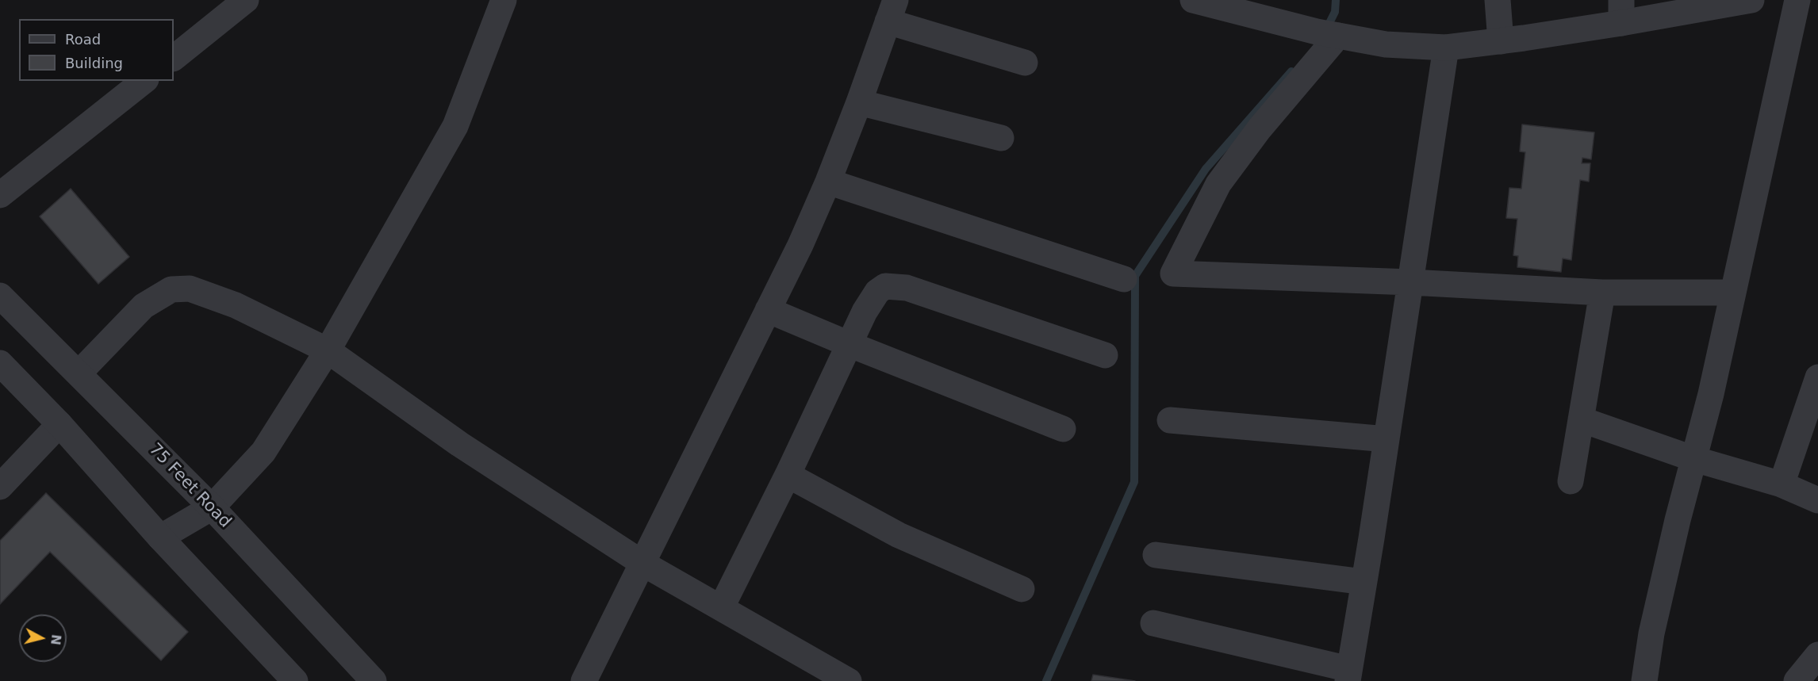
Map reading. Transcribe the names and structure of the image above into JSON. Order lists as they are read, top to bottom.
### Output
{
  "streets": {
    "street": ["75 Feet Road"]
  },
  "legend": ["Road", "Building"],
  "north": "right"
}
